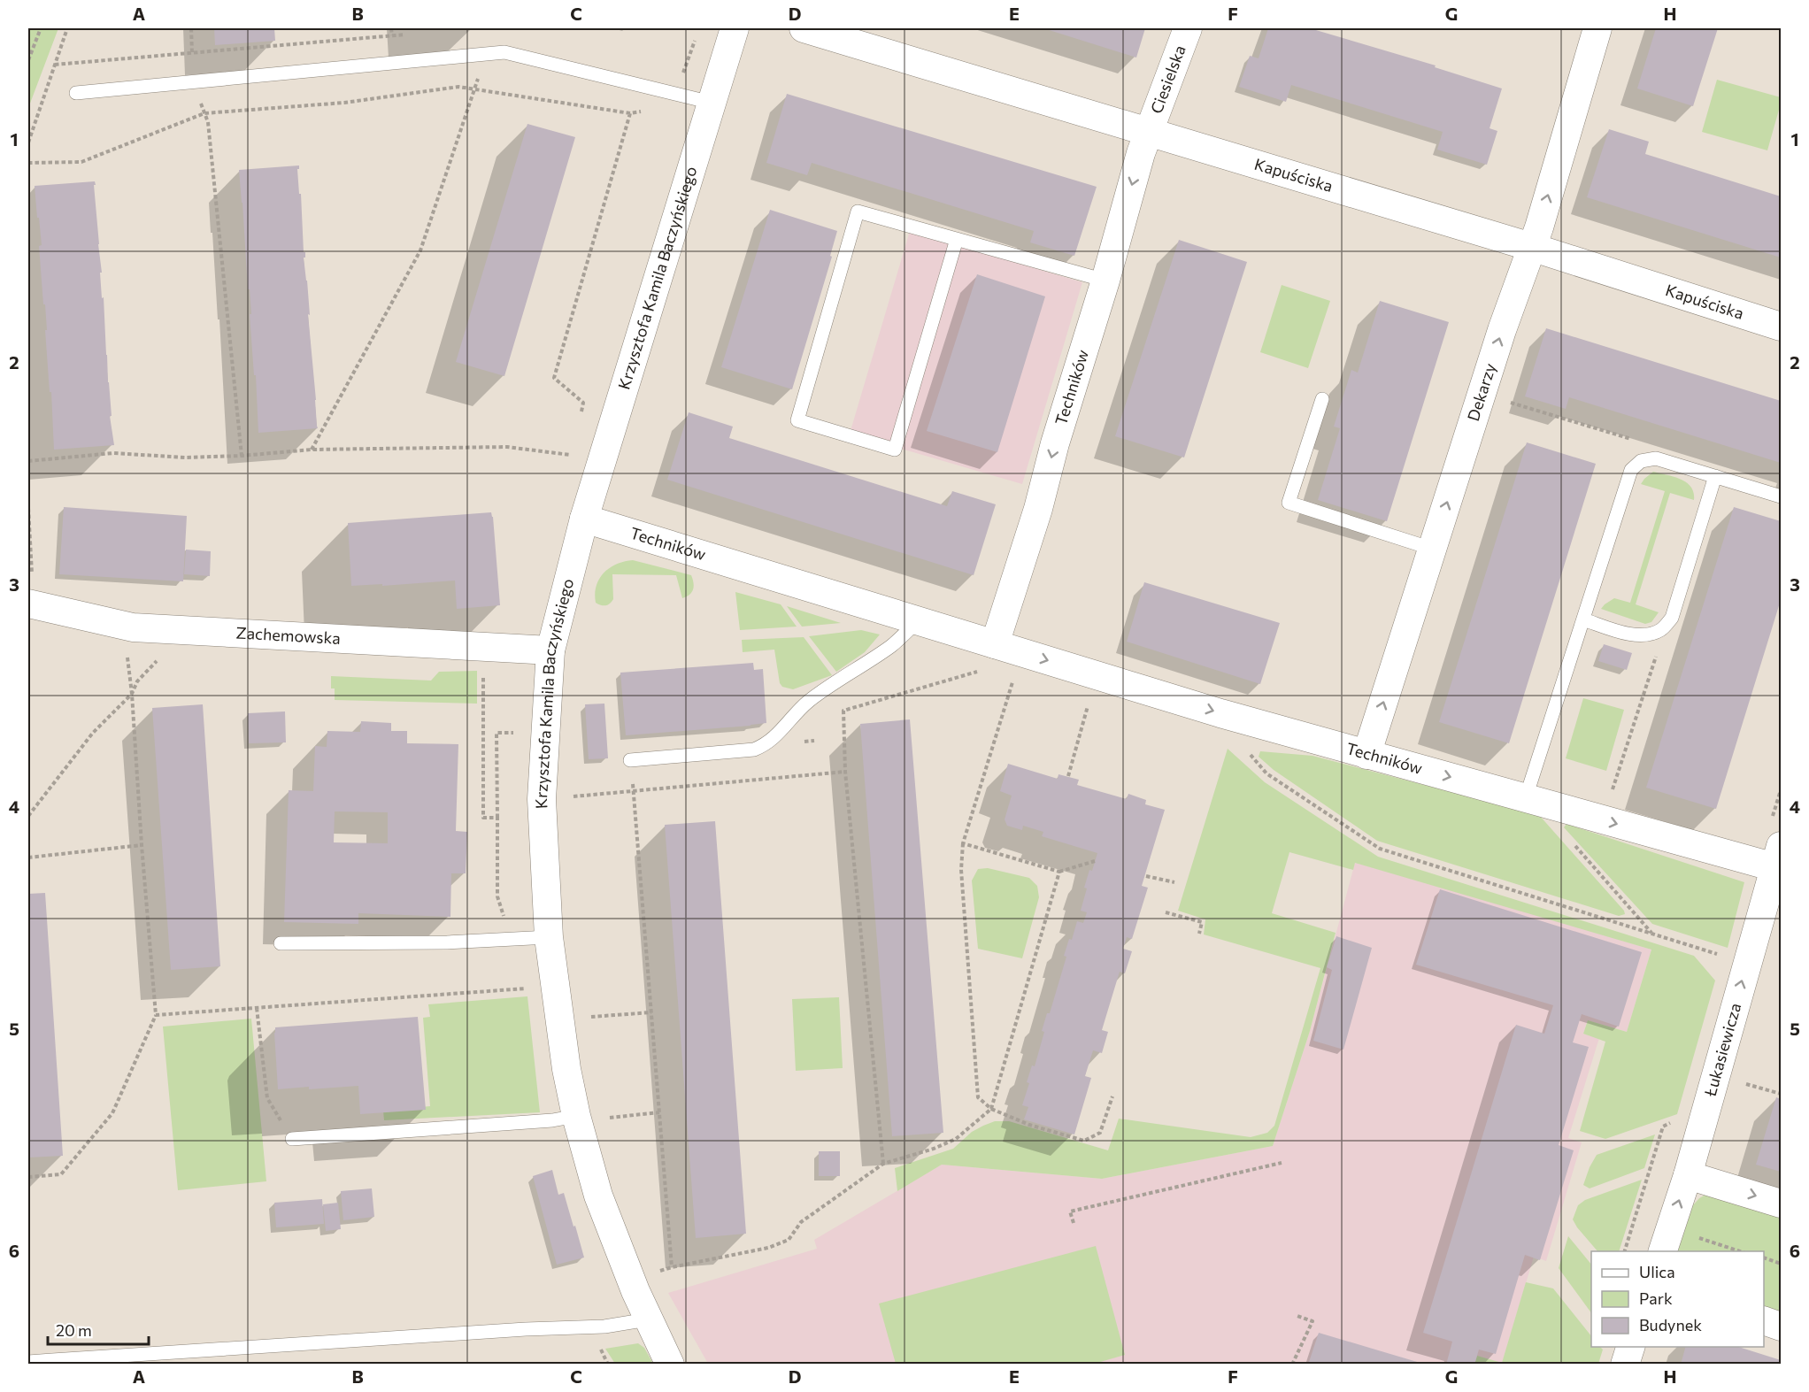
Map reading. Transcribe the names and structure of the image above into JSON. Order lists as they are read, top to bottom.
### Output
{
  "streets": {
    "street": [
      "Ciesielska",
      "Kapuściska",
      "Krzysztofa Kamila Baczyńskiego",
      "Techników",
      "Dekarzy",
      "Zachemowska",
      "Łukasiewicza"
    ]
  },
  "crossings": [
    ["Ciesielska", "Kapuściska"],
    ["Ciesielska", "Techników"],
    ["Kapuściska", "Techników"],
    ["Kapuściska", "Dekarzy"],
    ["Krzysztofa Kamila Baczyńskiego", "Techników"],
    ["Krzysztofa Kamila Baczyńskiego", "Zachemowska"],
    ["Techników", "Dekarzy"],
    ["Techników", "Łukasiewicza"]
  ],
  "one_way": ["Dekarzy", "Łukasiewicza"],
  "legend": ["Ulica", "Park", "Budynek"],
  "scale_bar": "20 m",
  "grid": {
    "columns": [
      "A",
      "B",
      "C",
      "D",
      "E",
      "F",
      "G",
      "H"
    ],
    "rows": [
      "1",
      "2",
      "3",
      "4",
      "5",
      "6"
    ]
  }
}
